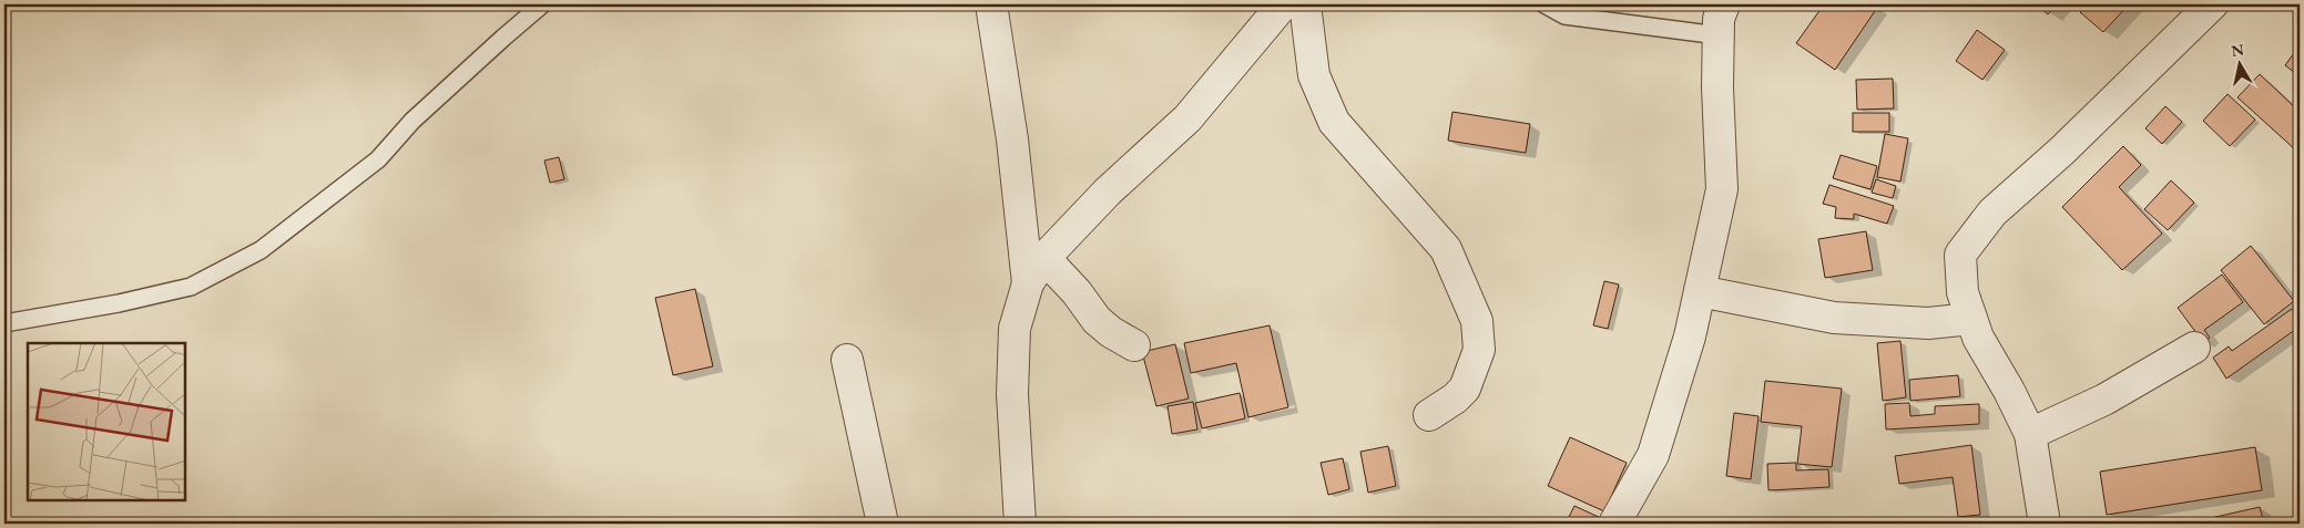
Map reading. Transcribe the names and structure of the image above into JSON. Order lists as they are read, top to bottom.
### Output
{
  "north": "top"
}
